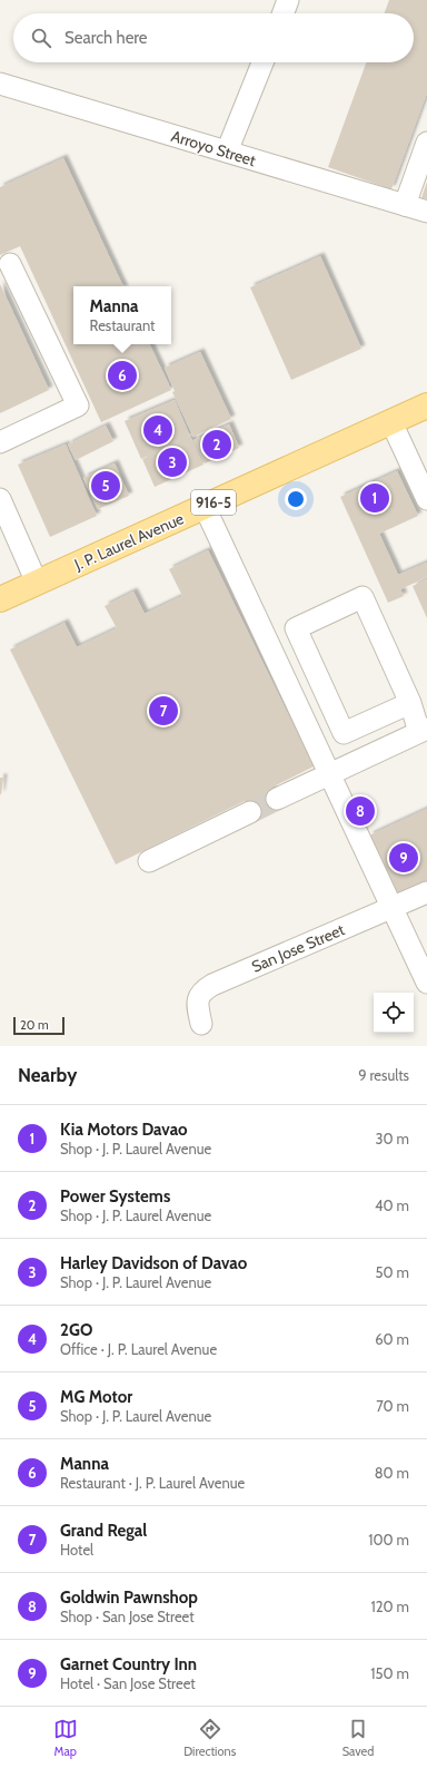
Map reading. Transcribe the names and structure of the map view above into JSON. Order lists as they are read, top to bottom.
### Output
{
  "streets": {
    "main road": ["916-5", "J. P. Laurel Avenue"],
    "street": ["Arroyo Street", "San Jose Street"]
  },
  "scale_bar": "20 m",
  "page": {
    "search": "Search here",
    "popup": ["Manna", "Restaurant"],
    "pins": [
      "6",
      "4",
      "2",
      "3",
      "5",
      "1",
      "7",
      "8",
      "9"
    ],
    "scale": "20 m",
    "heading": ["Nearby", "9 results"],
    "list": [
      {
        "mark": "1",
        "name": "Kia Motors Davao",
        "note": "Shop · J. P. Laurel Avenue",
        "value": "30 m"
      },
      {
        "mark": "2",
        "name": "Power Systems",
        "note": "Shop · J. P. Laurel Avenue",
        "value": "40 m"
      },
      {
        "mark": "3",
        "name": "Harley Davidson of Davao",
        "note": "Shop · J. P. Laurel Avenue",
        "value": "50 m"
      },
      {
        "mark": "4",
        "name": "2GO",
        "note": "Office · J. P. Laurel Avenue",
        "value": "60 m"
      },
      {
        "mark": "5",
        "name": "MG Motor",
        "note": "Shop · J. P. Laurel Avenue",
        "value": "70 m"
      },
      {
        "mark": "6",
        "name": "Manna",
        "note": "Restaurant · J. P. Laurel Avenue",
        "value": "80 m"
      },
      {
        "mark": "7",
        "name": "Grand Regal",
        "note": "Hotel",
        "value": "100 m"
      },
      {
        "mark": "8",
        "name": "Goldwin Pawnshop",
        "note": "Shop · San Jose Street",
        "value": "120 m"
      },
      {
        "mark": "9",
        "name": "Garnet Country Inn",
        "note": "Hotel · San Jose Street",
        "value": "150 m"
      }
    ],
    "nav": ["Map", "Directions", "Saved"]
  }
}
